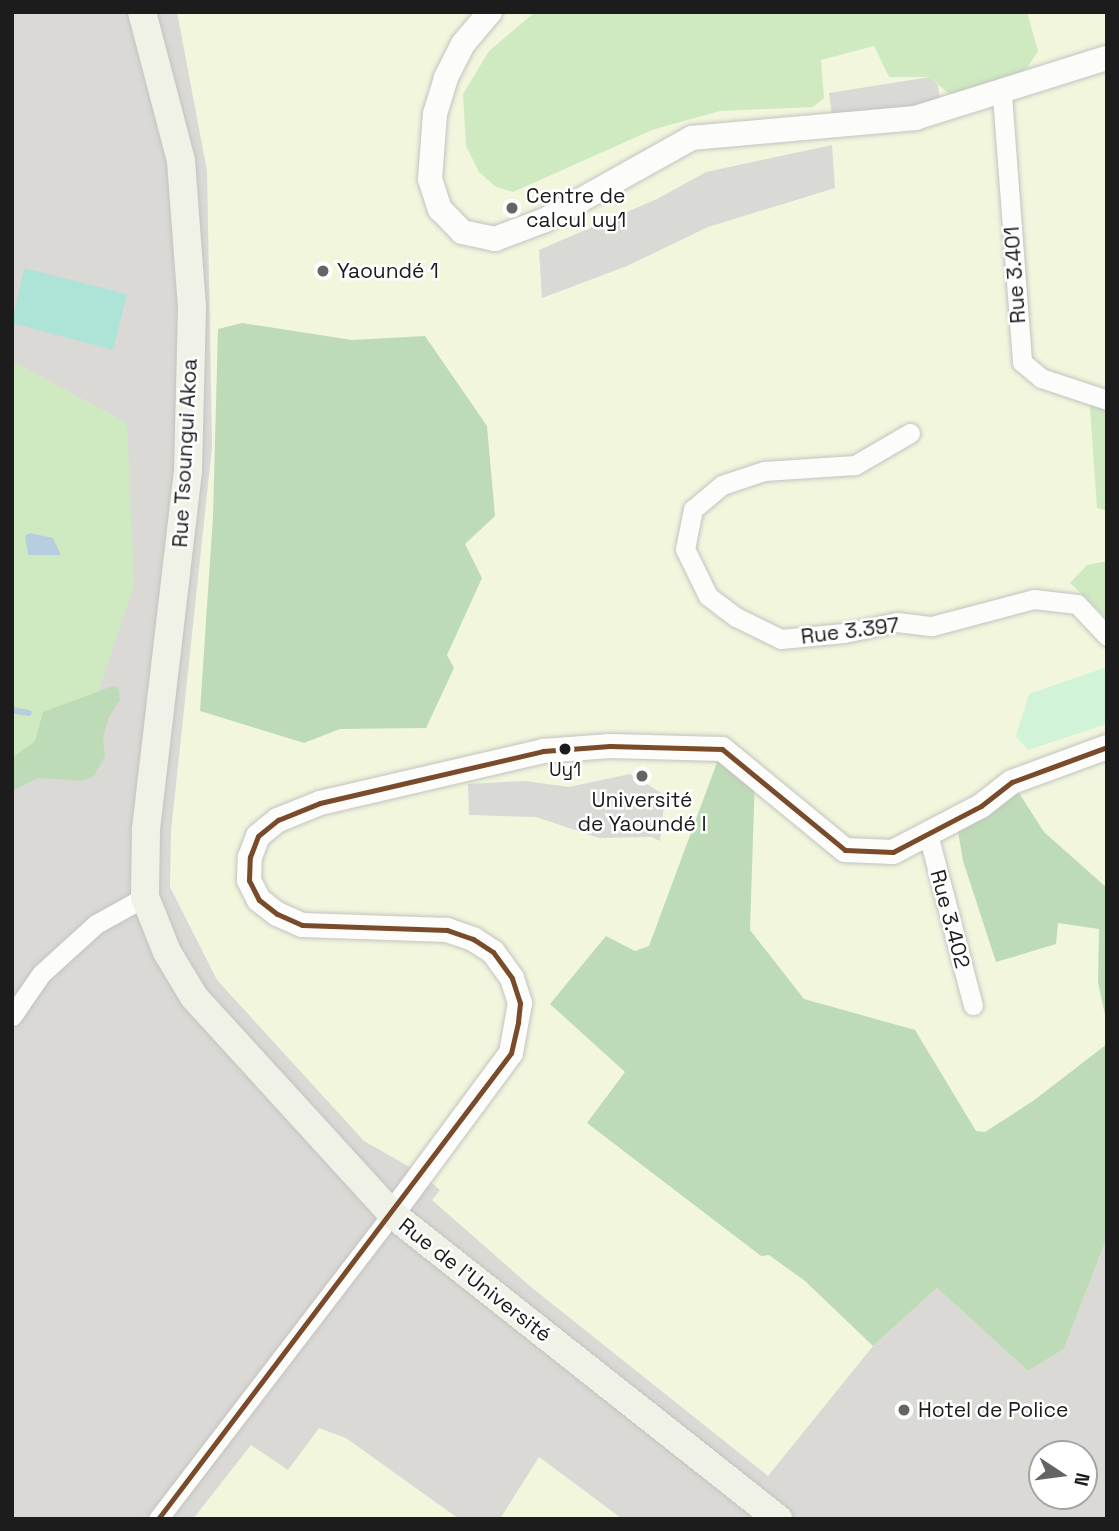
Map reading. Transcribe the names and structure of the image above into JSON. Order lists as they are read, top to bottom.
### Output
{
  "streets": {
    "main road": ["Rue Tsoungui Akoa", "Rue de l'Université"],
    "street": ["Rue 3.401", "Rue 3.397", "Rue 3.402"]
  },
  "crossings": [
    ["Rue Tsoungui Akoa", "Rue de l'Université"]
  ],
  "places": [
    "Centre de calcul uy1",
    "Yaoundé 1",
    "Uy1",
    "Université de Yaoundé I",
    "Hotel de Police"
  ],
  "north": "right"
}
